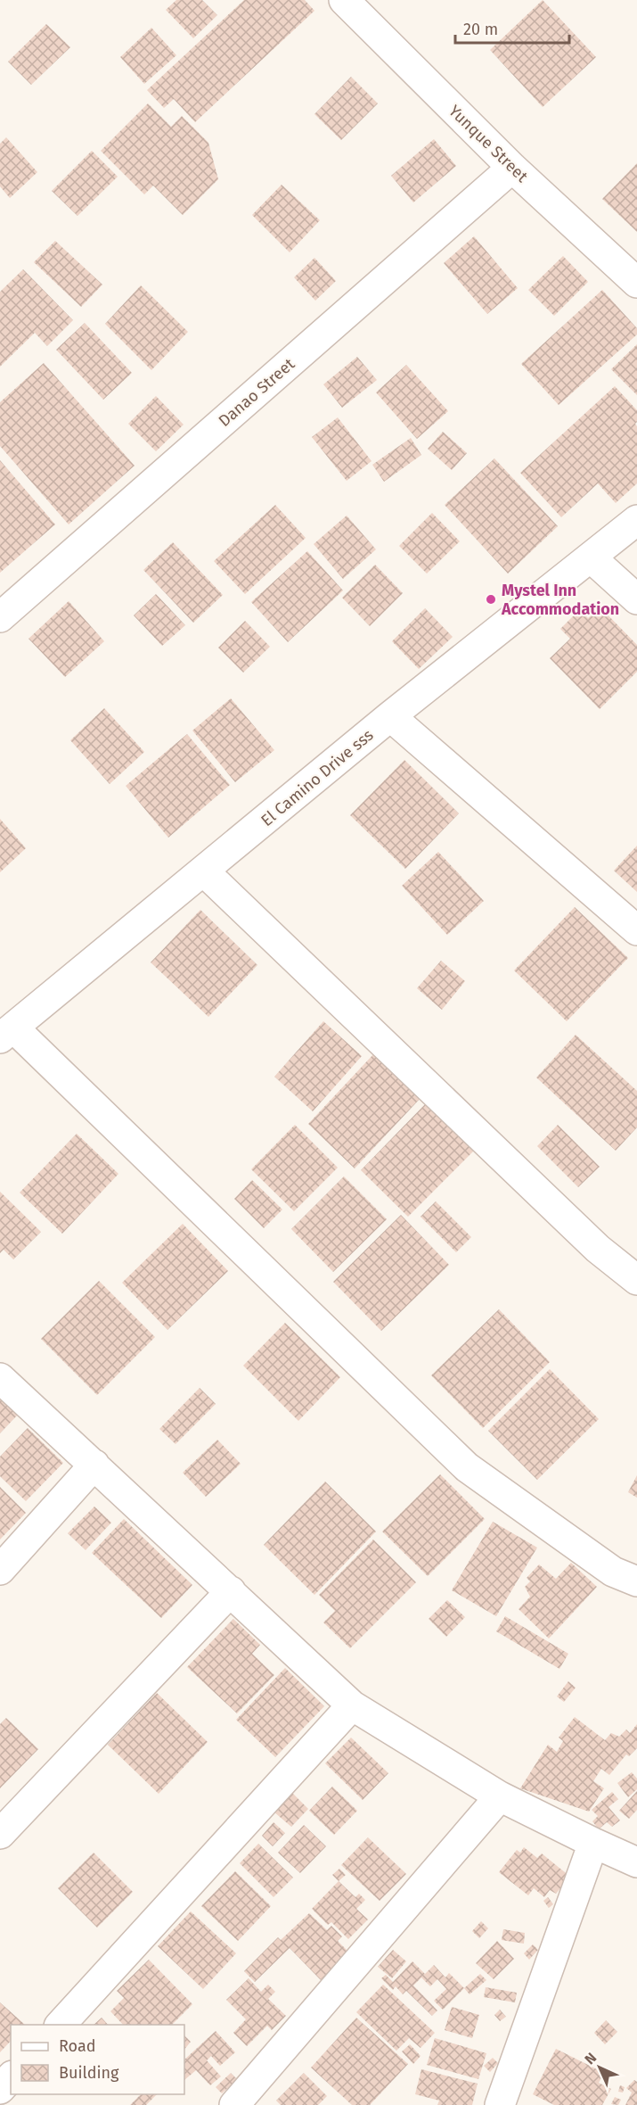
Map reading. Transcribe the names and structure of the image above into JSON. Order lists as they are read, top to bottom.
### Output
{
  "streets": {
    "street": ["Yunque Street", "Danao Street", "El Camino Drive sss"]
  },
  "crossings": [
    ["Yunque Street", "Danao Street"]
  ],
  "places": ["Mystel Inn Accommodation"],
  "legend": ["Road", "Building"],
  "scale_bar": "20 m",
  "north": "top left"
}
